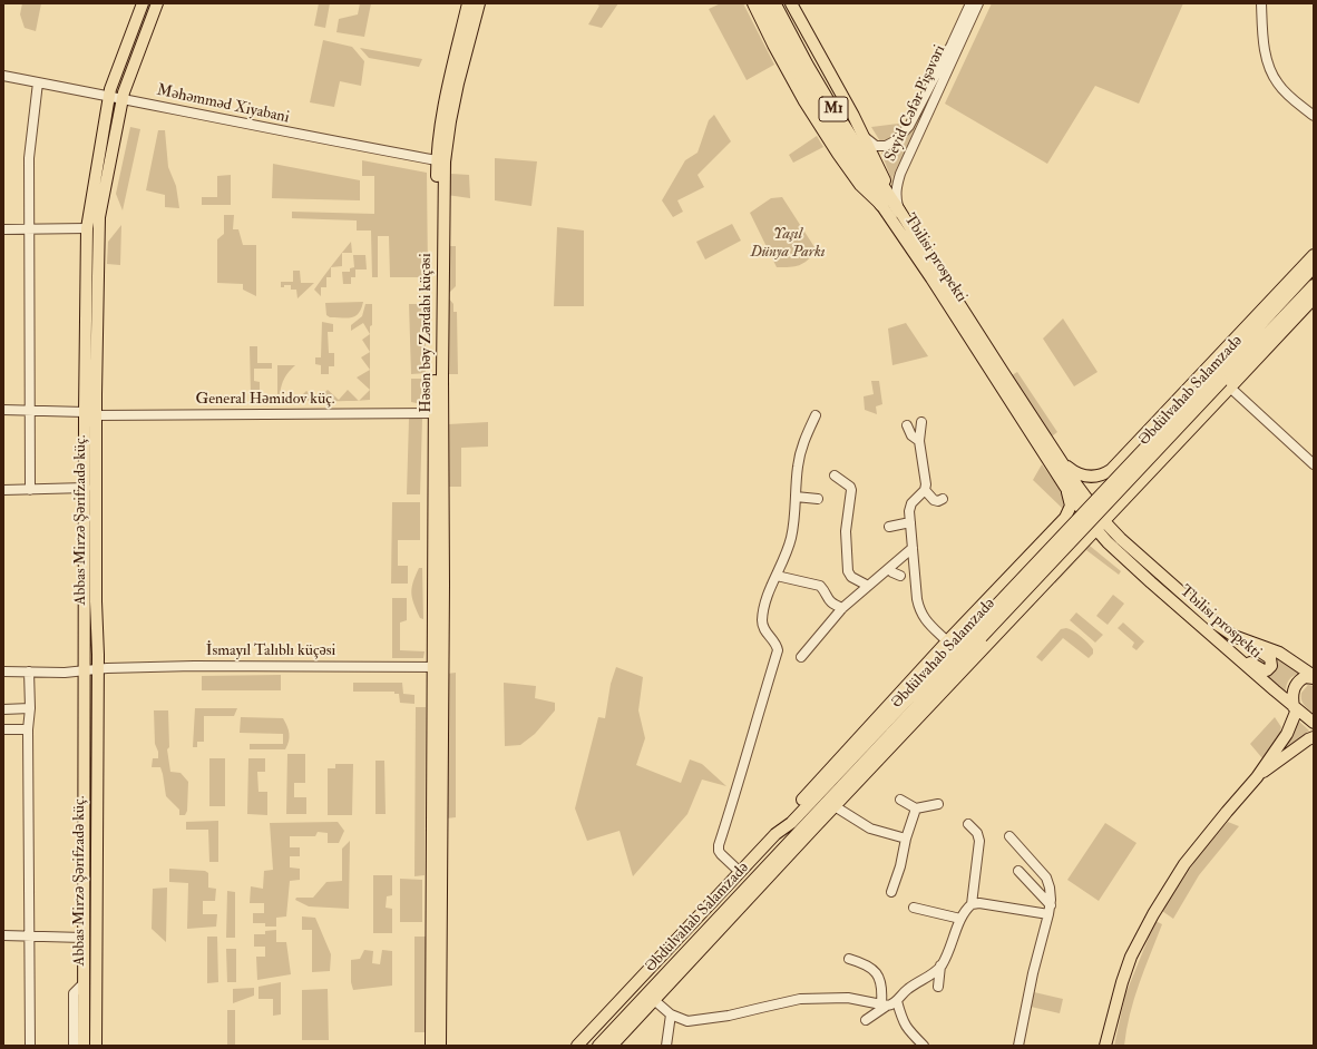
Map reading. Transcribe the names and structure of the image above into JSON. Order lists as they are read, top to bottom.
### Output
{
  "streets": {
    "highway": ["M1"],
    "main road": [
      "Tbilisi prospekti",
      "Həsən bəy Zərdabi küçəsi",
      "Əbdülvahab Salamzadə",
      "Abbas Mirzə Şərifzadə küç."
    ],
    "street": [
      "Seyid Cəfər Pişəvəri",
      "Məhəmməd Xiyabani",
      "General Həmidov küç.",
      "İsmayıl Talıblı küçəsi"
    ]
  },
  "crossings": [
    ["Seyid Cəfər Pişəvəri", "M1"],
    ["Seyid Cəfər Pişəvəri", "Tbilisi prospekti"],
    ["Məhəmməd Xiyabani", "Həsən bəy Zərdabi küçəsi"],
    ["Məhəmməd Xiyabani", "Abbas Mirzə Şərifzadə küç."],
    ["M1", "Tbilisi prospekti"],
    ["Tbilisi prospekti", "Əbdülvahab Salamzadə"],
    ["Həsən bəy Zərdabi küçəsi", "General Həmidov küç."],
    ["Həsən bəy Zərdabi küçəsi", "İsmayıl Talıblı küçəsi"],
    ["General Həmidov küç.", "Abbas Mirzə Şərifzadə küç."],
    ["Abbas Mirzə Şərifzadə küç.", "İsmayıl Talıblı küçəsi"]
  ],
  "parks": ["Yaşıl Dünya Parkı"]
}
